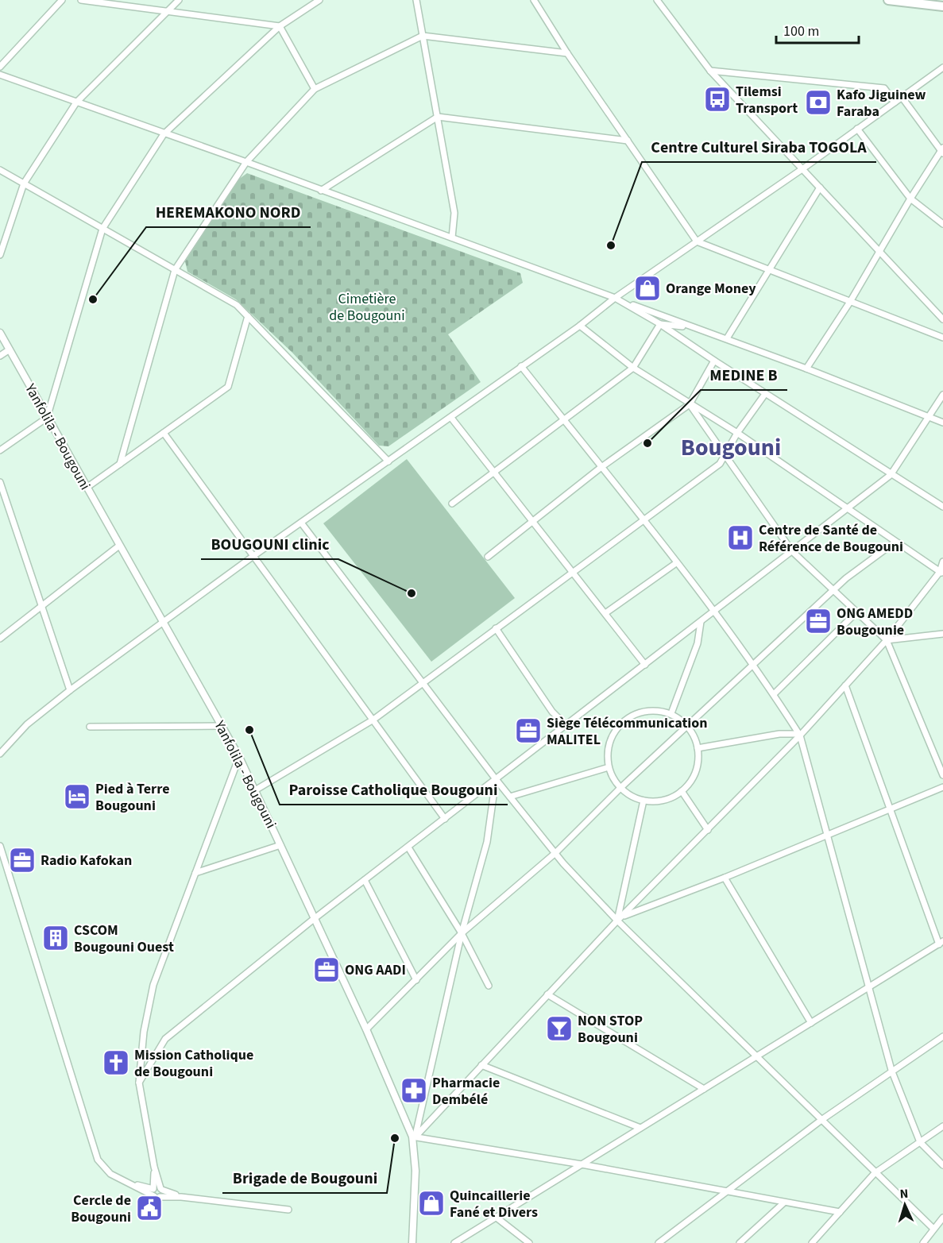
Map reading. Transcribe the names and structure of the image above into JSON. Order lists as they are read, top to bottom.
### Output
{
  "streets": {
    "main road": ["Yanfolila - Bougouni"]
  },
  "districts": ["Bougouni"],
  "parks": ["Cimetière de Bougouni"],
  "places": {
    "bus stop": ["Tilemsi Transport"],
    "bank": ["Kafo Jiguinew Faraba"],
    "other": [
      "Centre Culturel Siraba TOGOLA",
      "HEREMAKONO NORD",
      "MEDINE B",
      "BOUGOUNI clinic",
      "Paroisse Catholique Bougouni",
      "Brigade de Bougouni"
    ],
    "shop": ["Orange Money", "Quincaillerie Fané et Divers"],
    "hospital": ["Centre de Santé de Référence de Bougouni"],
    "office": [
      "ONG AMEDD Bougounie",
      "Siège Télécommunication MALITEL",
      "Radio Kafokan",
      "ONG AADI"
    ],
    "hotel": ["Pied à Terre Bougouni"],
    "building": ["CSCOM Bougouni Ouest"],
    "bar": ["NON STOP Bougouni"],
    "church": ["Mission Catholique de Bougouni"],
    "pharmacy": ["Pharmacie Dembélé"],
    "public building": ["Cercle de Bougouni"]
  },
  "scale_bar": "100 m",
  "north": "top"
}
